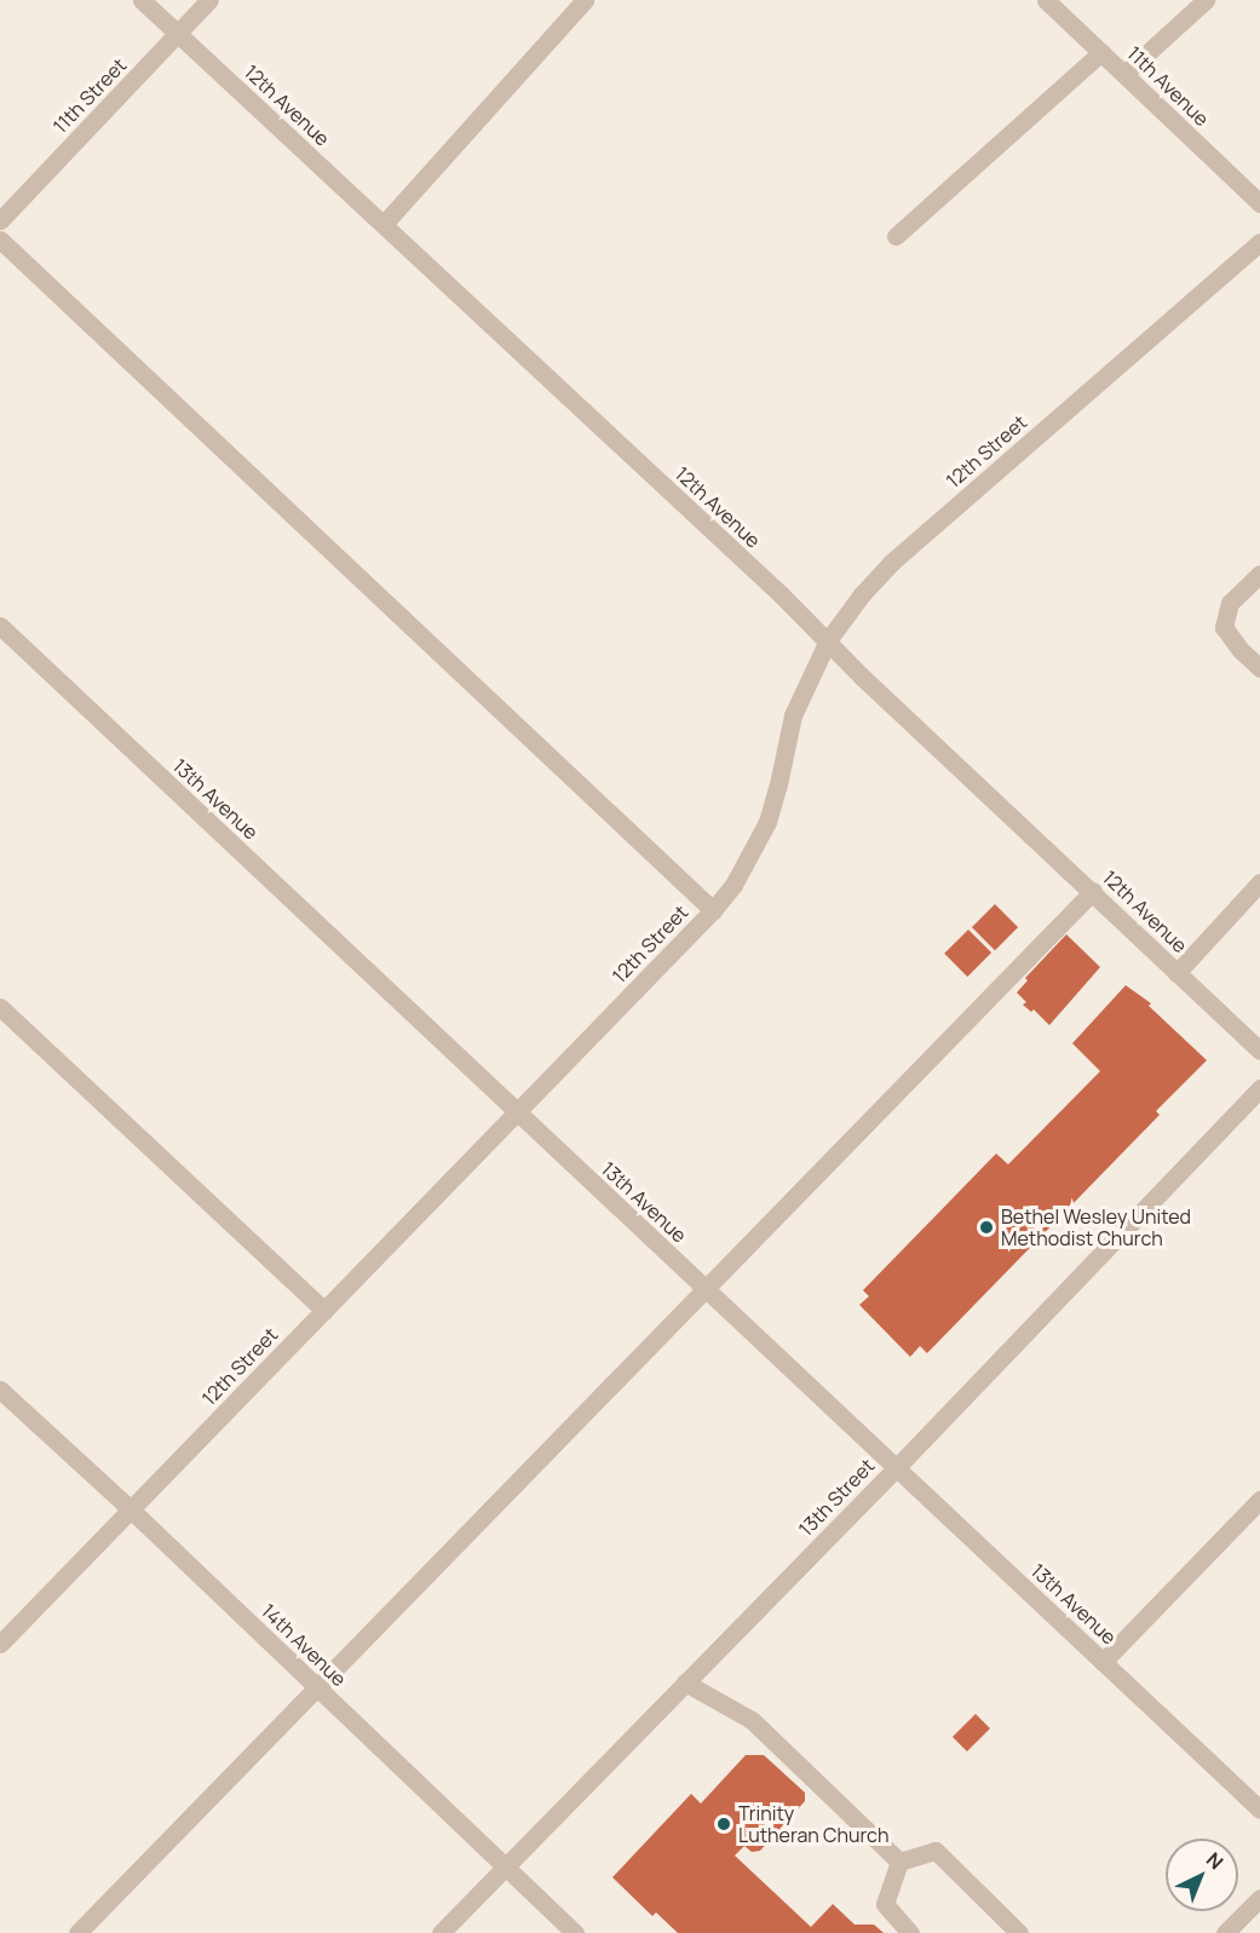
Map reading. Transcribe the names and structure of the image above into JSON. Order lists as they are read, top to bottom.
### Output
{
  "streets": {
    "street": [
      "11th Avenue",
      "11th Street",
      "12th Avenue",
      "12th Street",
      "13th Avenue",
      "13th Street",
      "14th Avenue"
    ]
  },
  "crossings": [
    ["11th Street", "12th Avenue"],
    ["12th Avenue", "12th Street"],
    ["12th Street", "13th Avenue"],
    ["12th Street", "14th Avenue"],
    ["13th Avenue", "13th Street"],
    ["13th Street", "14th Avenue"]
  ],
  "places": ["Bethel Wesley United Methodist Church", "Trinity Lutheran Church"],
  "north": "top right"
}
